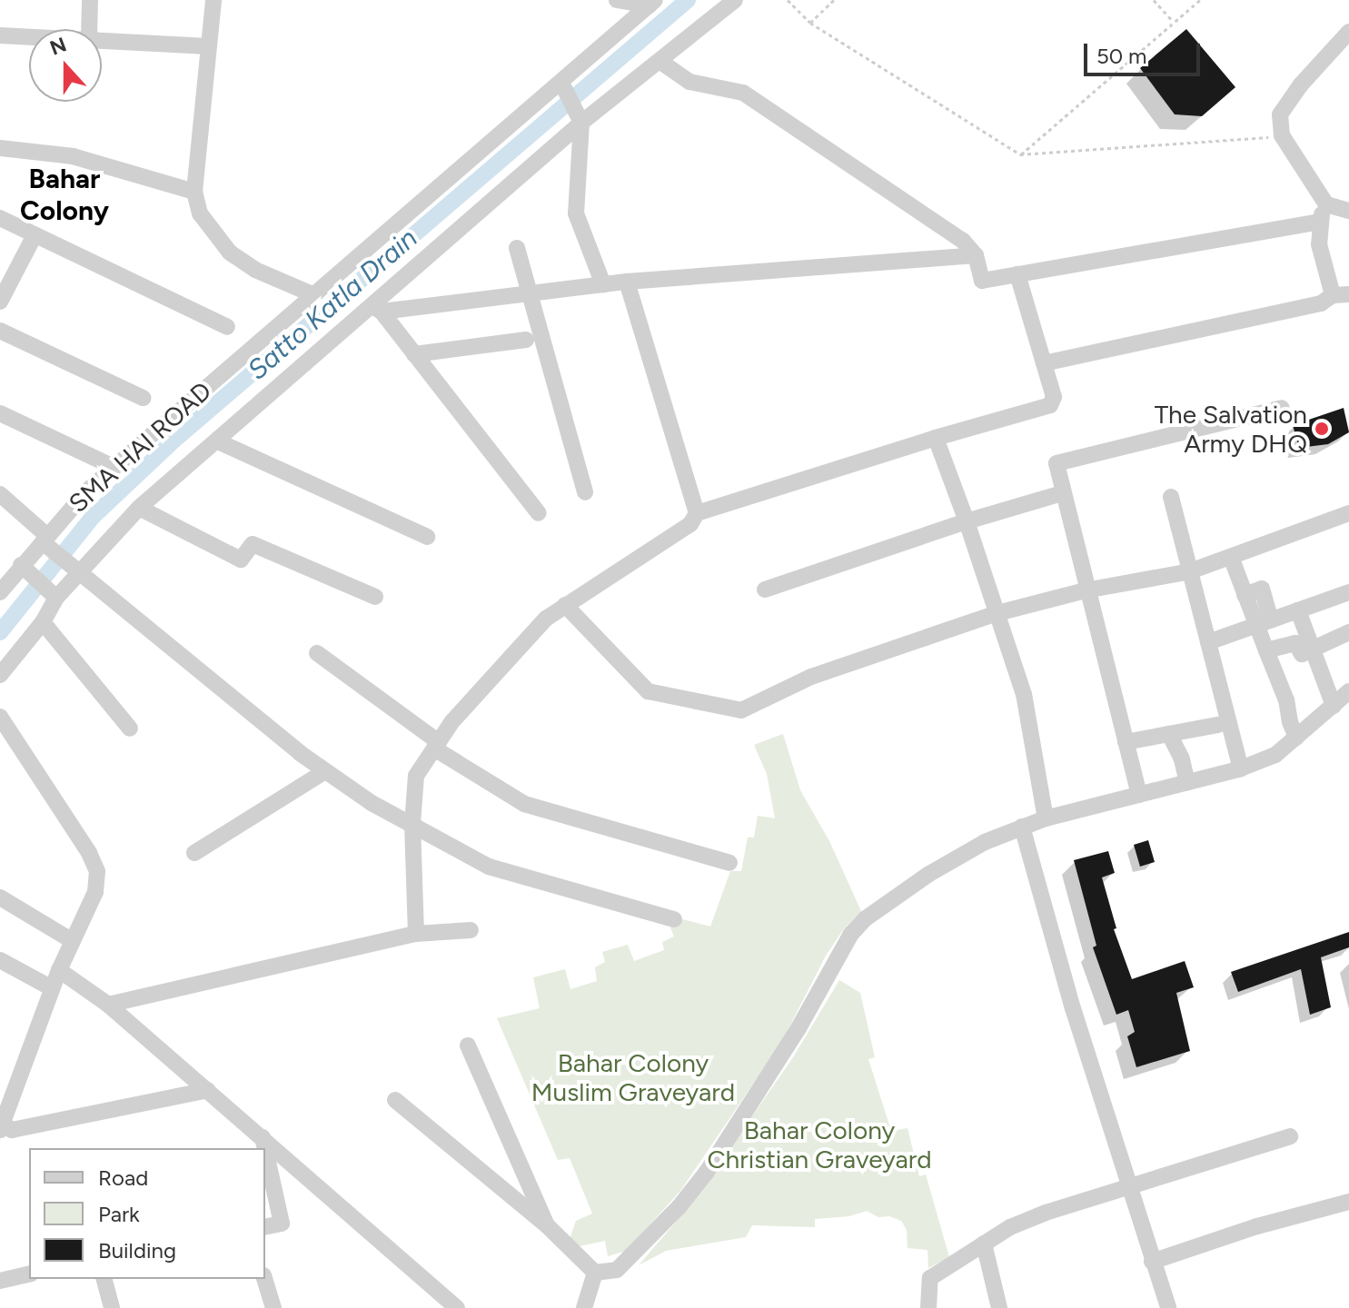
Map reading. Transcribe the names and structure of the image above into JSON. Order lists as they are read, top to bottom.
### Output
{
  "streets": {
    "street": ["SMA HAI ROAD"]
  },
  "districts": ["Bahar Colony"],
  "water": ["Satto Katla Drain"],
  "parks": ["Bahar Colony Muslim Graveyard", "Bahar Colony Christian Graveyard"],
  "places": ["The Salvation Army DHQ"],
  "legend": ["Road", "Park", "Building"],
  "scale_bar": "50 m",
  "north": "top"
}
